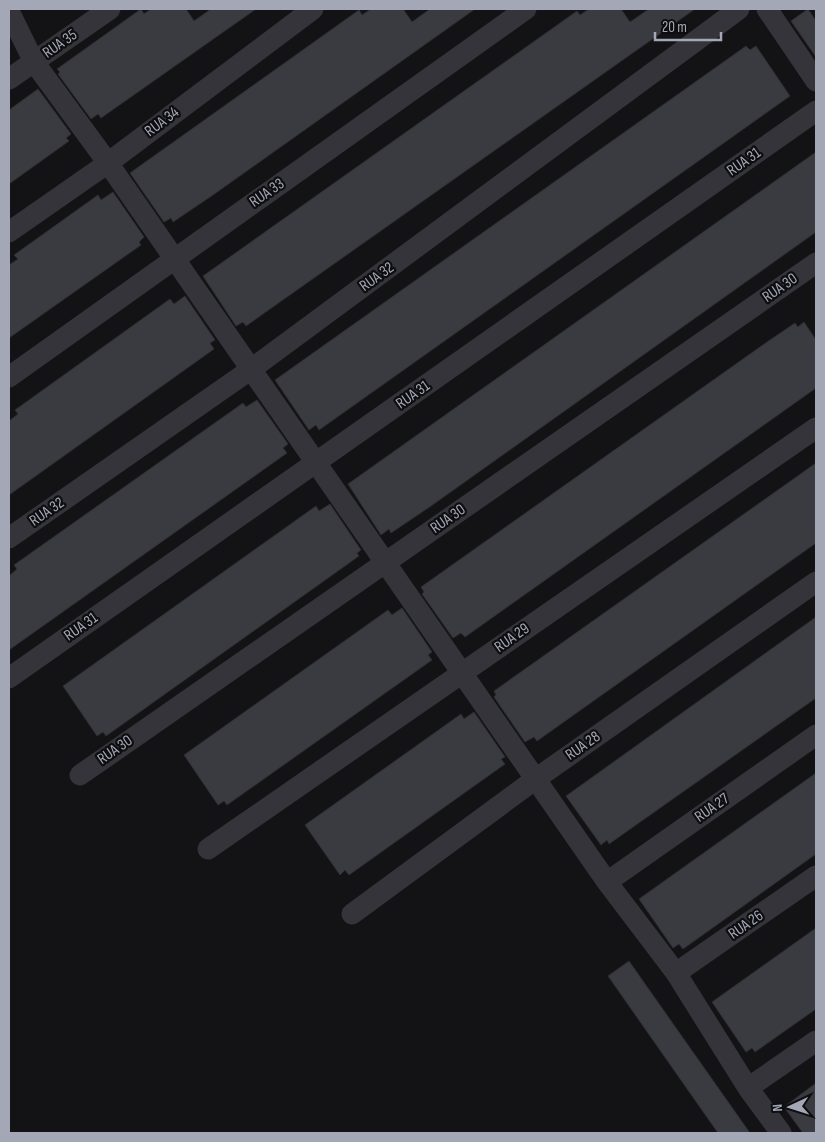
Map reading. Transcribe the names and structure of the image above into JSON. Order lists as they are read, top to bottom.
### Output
{
  "streets": {
    "street": [
      "RUA 35",
      "RUA 34",
      "RUA 31",
      "RUA 33",
      "RUA 32",
      "RUA 30",
      "RUA 29",
      "RUA 28",
      "RUA 27",
      "RUA 26"
    ]
  },
  "scale_bar": "20 m",
  "north": "left"
}
